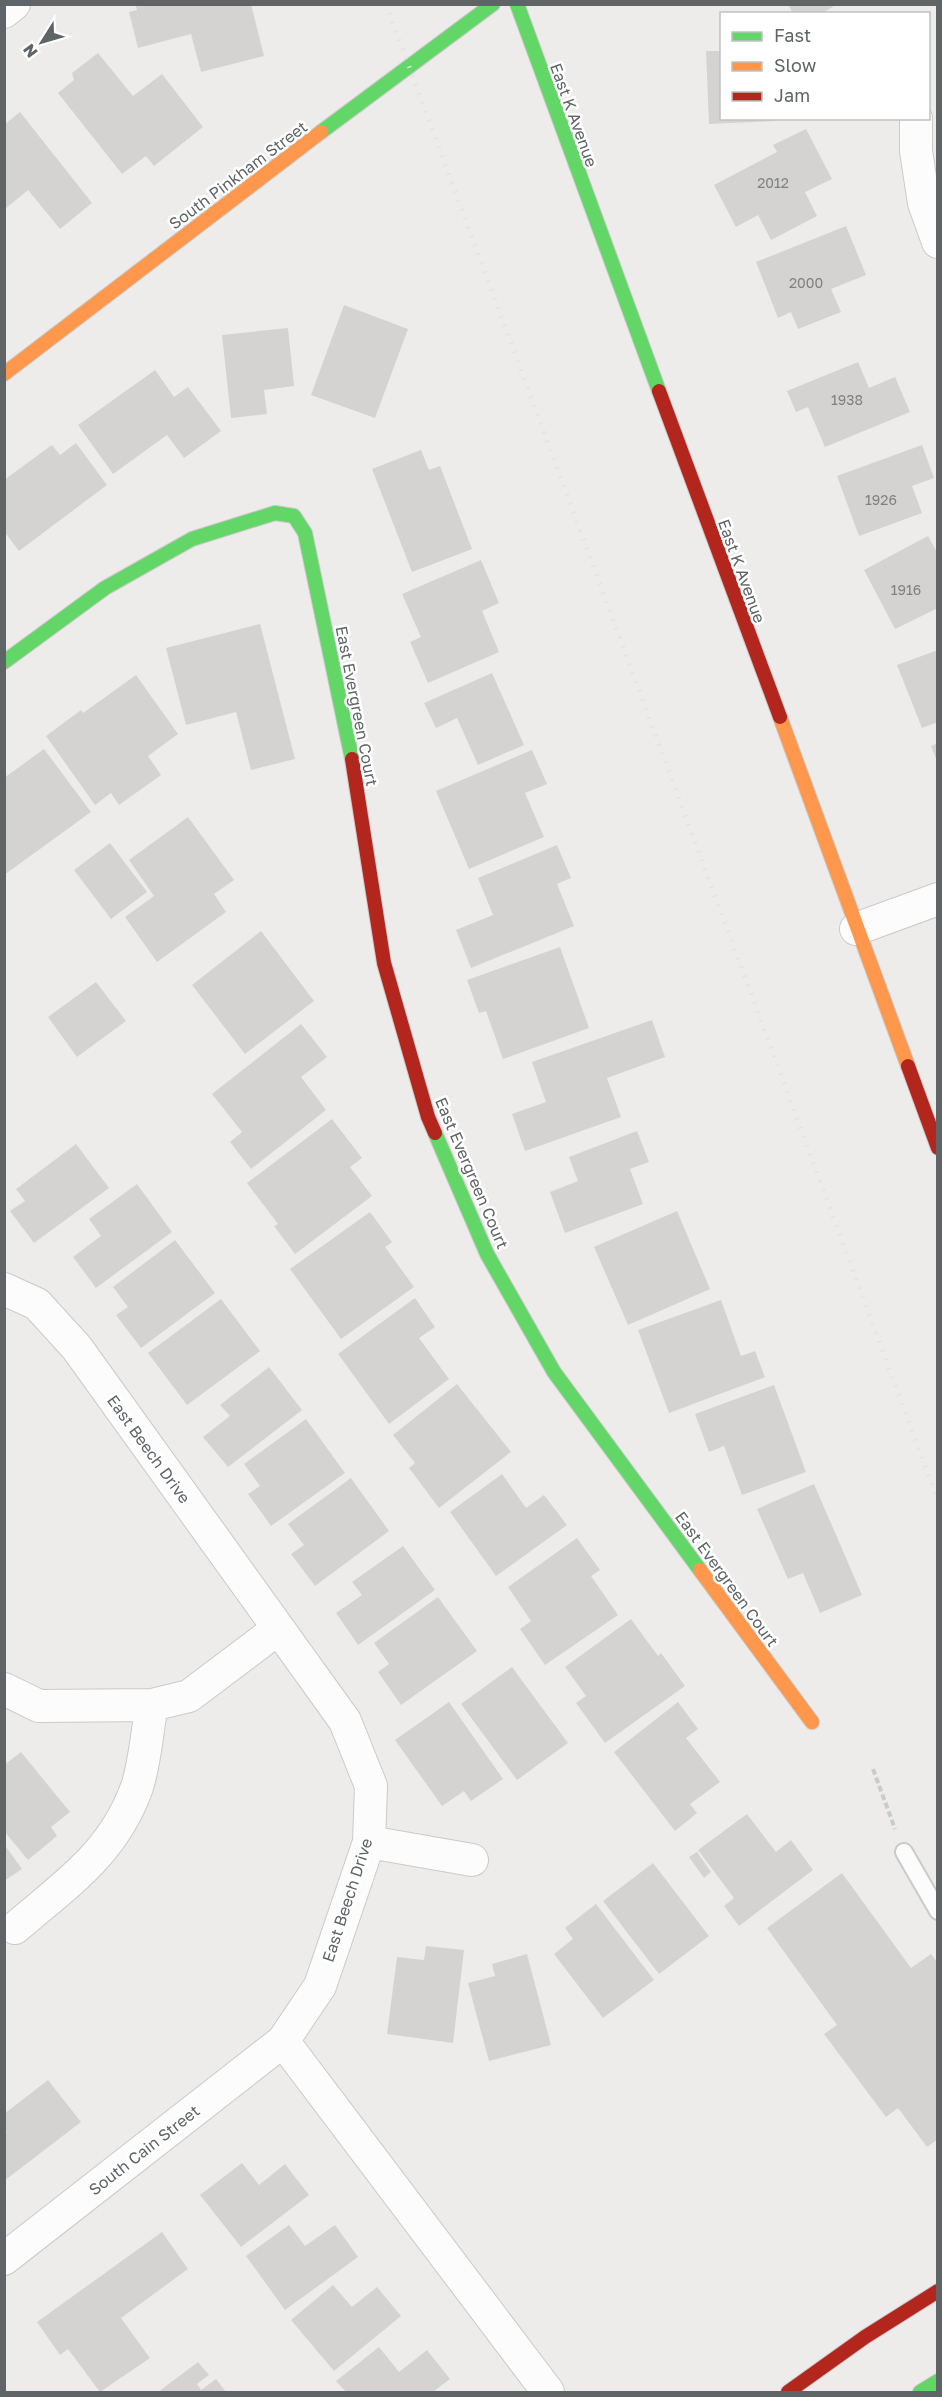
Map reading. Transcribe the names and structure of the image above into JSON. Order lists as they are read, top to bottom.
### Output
{
  "streets": {
    "street": [
      "East K Avenue",
      "South Pinkham Street",
      "East Evergreen Court",
      "East Beech Drive",
      "South Cain Street"
    ]
  },
  "crossings": [
    ["East Beech Drive", "South Cain Street"]
  ],
  "house_numbers": [
    "2012",
    "2000",
    "1938",
    "1926",
    "1916"
  ],
  "legend": ["Fast", "Slow", "Jam"],
  "north": "bottom left"
}
